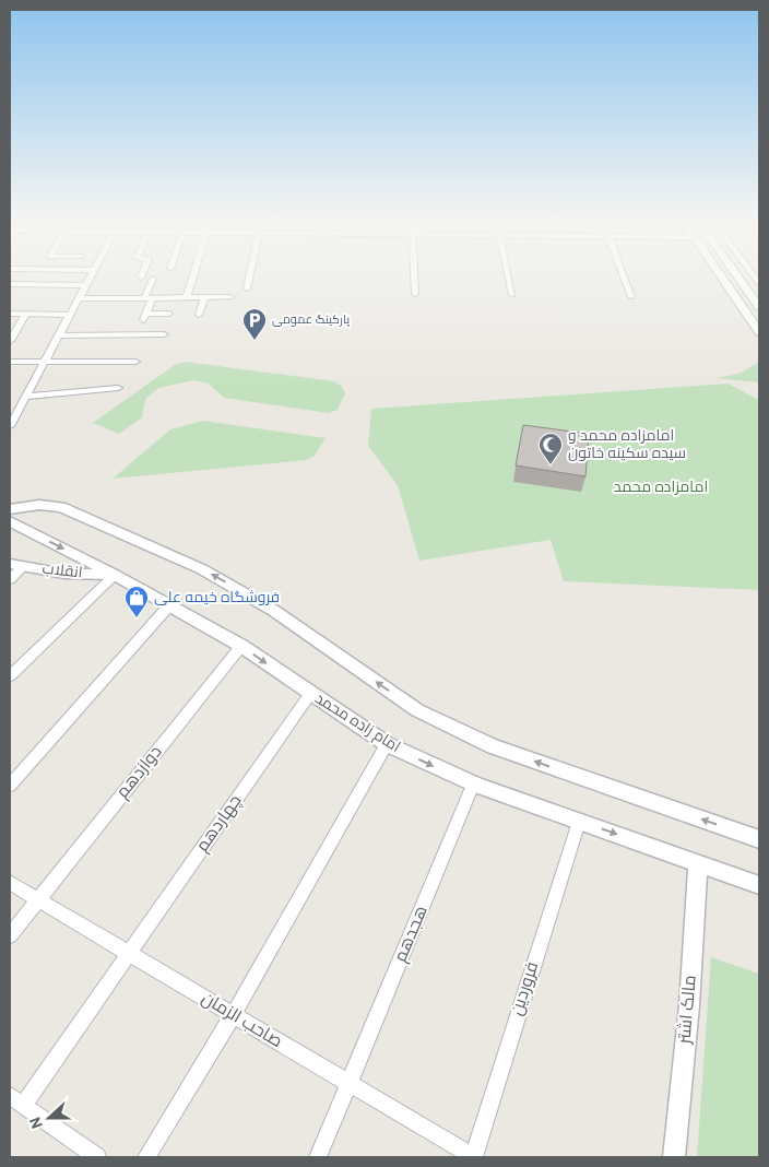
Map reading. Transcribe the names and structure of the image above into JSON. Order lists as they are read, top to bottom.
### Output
{
  "streets": {
    "street": [
      "انقلاب",
      "امام زاده محمد",
      "دوازدهم",
      "چهاردهم",
      "هجدهم",
      "فروردین",
      "مالک اشتر",
      "صاحب الزمان"
    ]
  },
  "crossings": [
    ["انقلاب", "امام زاده محمد"],
    ["امام زاده محمد", "دوازدهم"],
    ["امام زاده محمد", "چهاردهم"],
    ["امام زاده محمد", "هجدهم"],
    ["امام زاده محمد", "فروردین"],
    ["امام زاده محمد", "مالک اشتر"],
    ["دوازدهم", "صاحب الزمان"],
    ["چهاردهم", "صاحب الزمان"],
    ["هجدهم", "صاحب الزمان"],
    ["فروردین", "صاحب الزمان"]
  ],
  "parks": ["امامزاده محمد"],
  "places": {
    "parking": ["پارکینگ عمومی"],
    "mosque": ["امامزاده محمد و سیده سکینه خاتون"],
    "shop": ["فروشگاه خیمه علی"]
  },
  "north": "left"
}
